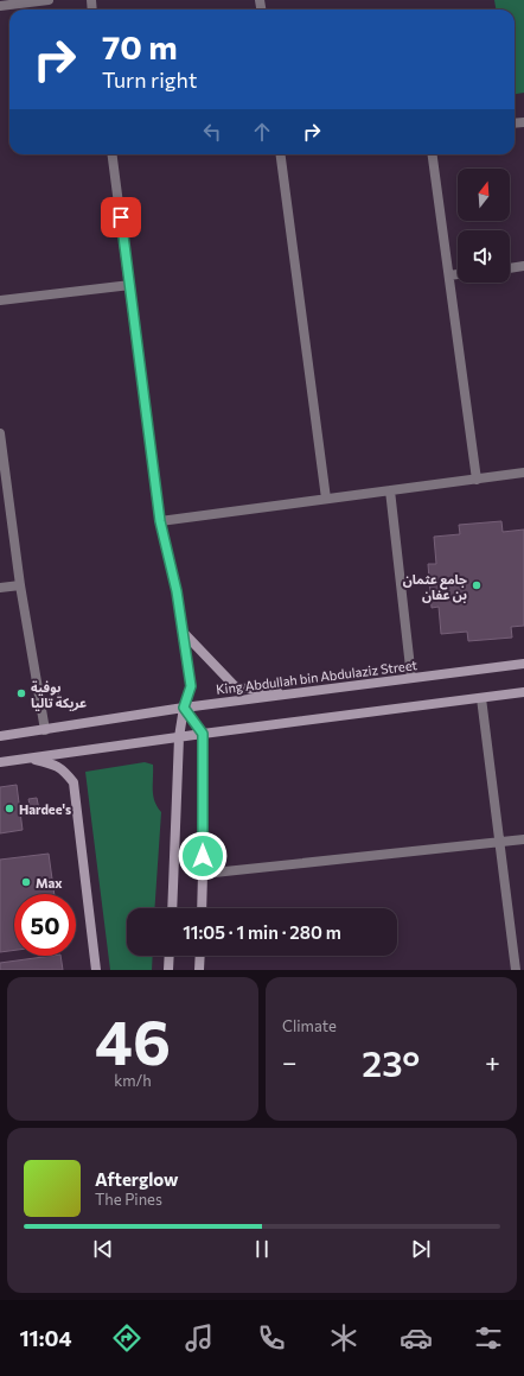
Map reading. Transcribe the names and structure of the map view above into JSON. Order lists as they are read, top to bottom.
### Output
{
  "streets": {
    "main road": ["King Abdullah bin Abdulaziz Street"]
  },
  "places": [
    "جامع عثمان بن عفان",
    "بوفية عريكة تاليا",
    "Hardee's",
    "Max"
  ],
  "north": "top",
  "page": {
    "turn": ["70 m", "Turn right"],
    "limit": "50",
    "trip": "11:05 · 1 min · 280 m",
    "tile": [
      ["46", "km/h"],
      "Climate"
    ],
    "heat": ["−", "23°", "+"],
    "song": ["Afterglow", "The Pines"],
    "tabs": "11:04"
  }
}
